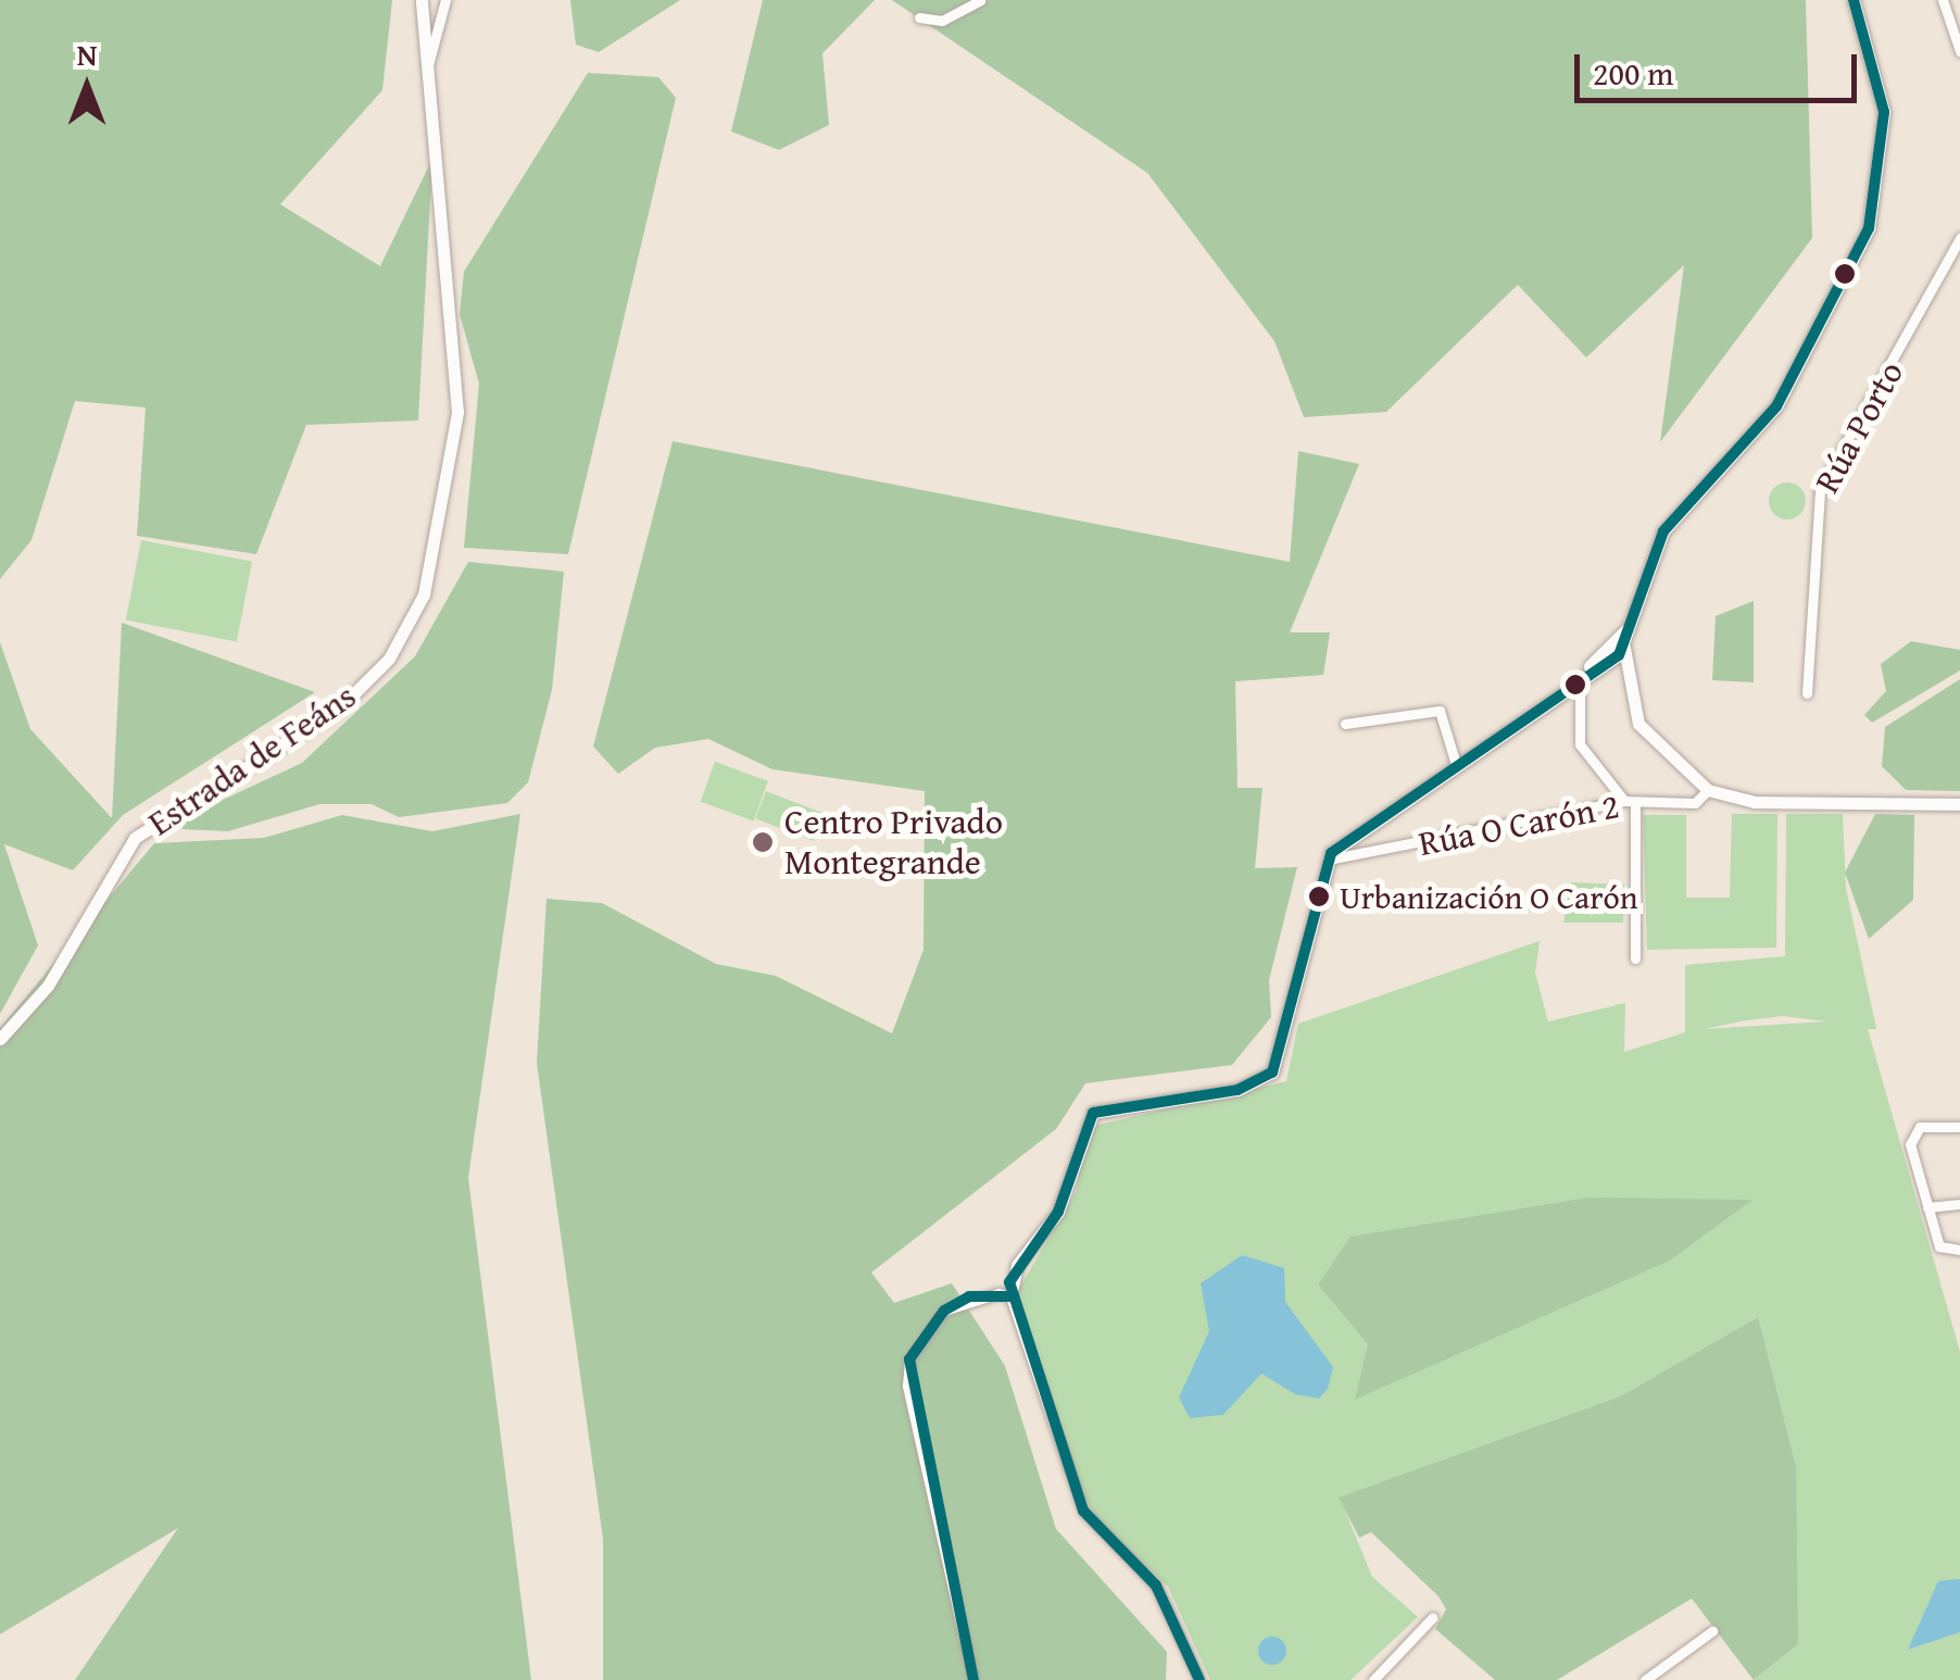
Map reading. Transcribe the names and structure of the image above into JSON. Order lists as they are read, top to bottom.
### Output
{
  "streets": {
    "street": ["Rúa Porto", "Estrada de Feáns", "Rúa O Carón 2"]
  },
  "places": ["Centro Privado Montegrande", "Urbanización O Carón"],
  "scale_bar": "200 m",
  "north": "top"
}
